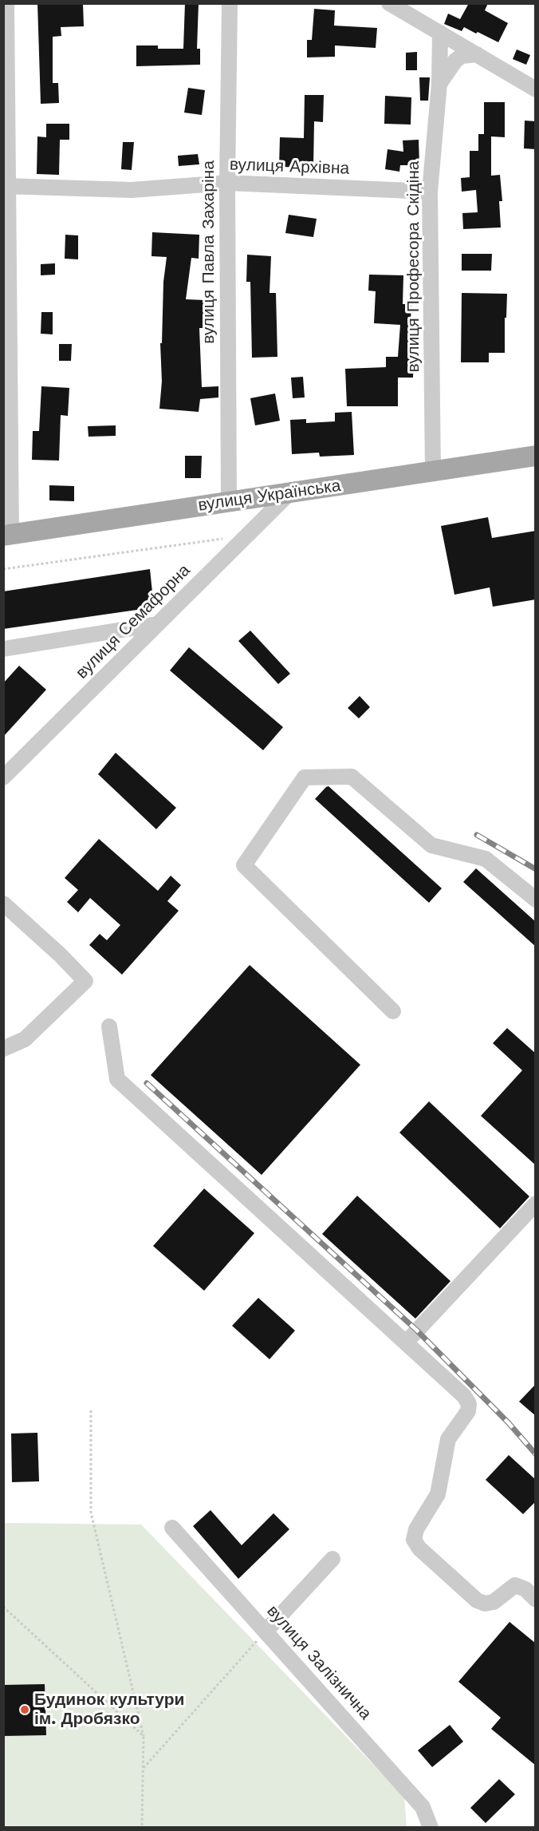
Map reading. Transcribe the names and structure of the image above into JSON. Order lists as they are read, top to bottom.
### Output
{
  "streets": {
    "main road": ["вулиця Українська"],
    "street": [
      "вулиця Архівна",
      "вулиця Павла Захаріна",
      "вулиця Професора Скідіна",
      "вулиця Семафорна",
      "вулиця Залізнична"
    ]
  },
  "crossings": [
    ["вулиця Архівна", "вулиця Павла Захаріна"],
    ["вулиця Архівна", "вулиця Професора Скідіна"],
    ["вулиця Павла Захаріна", "вулиця Українська"],
    ["вулиця Професора Скідіна", "вулиця Українська"],
    ["вулиця Українська", "вулиця Семафорна"]
  ],
  "places": ["Будинок культури ім. Дробязко"]
}
